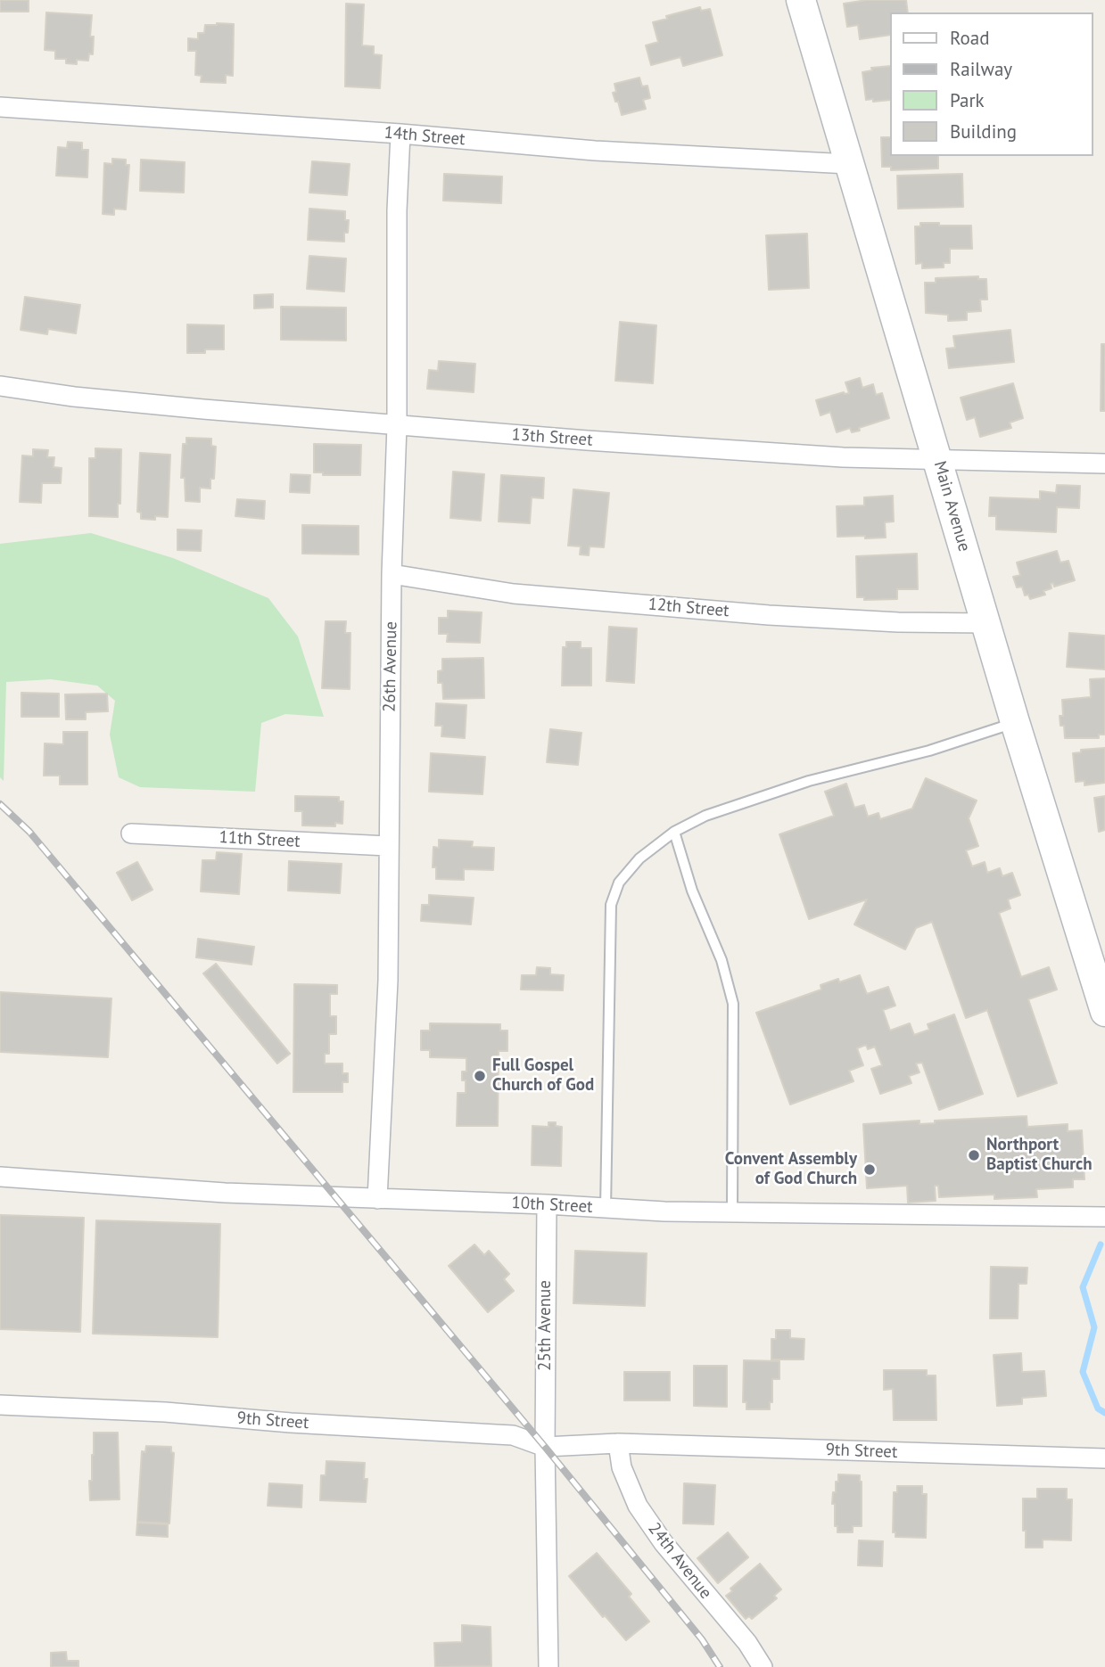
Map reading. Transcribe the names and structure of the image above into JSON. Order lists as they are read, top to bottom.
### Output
{
  "streets": {
    "main road": ["Main Avenue"],
    "street": [
      "14th Street",
      "13th Street",
      "12th Street",
      "26th Avenue",
      "11th Street",
      "10th Street",
      "25th Avenue",
      "9th Street",
      "24th Avenue"
    ]
  },
  "crossings": [
    ["14th Street", "Main Avenue"],
    ["14th Street", "26th Avenue"],
    ["13th Street", "Main Avenue"],
    ["13th Street", "26th Avenue"],
    ["Main Avenue", "12th Street"],
    ["12th Street", "26th Avenue"],
    ["26th Avenue", "11th Street"],
    ["26th Avenue", "10th Street"],
    ["10th Street", "25th Avenue"],
    ["25th Avenue", "9th Street"],
    ["9th Street", "24th Avenue"]
  ],
  "places": ["Full Gospel Church of God", "Northport Baptist Church", "Convent Assembly of God Church"],
  "legend": [
    "Road",
    "Railway",
    "Park",
    "Building"
  ]
}
